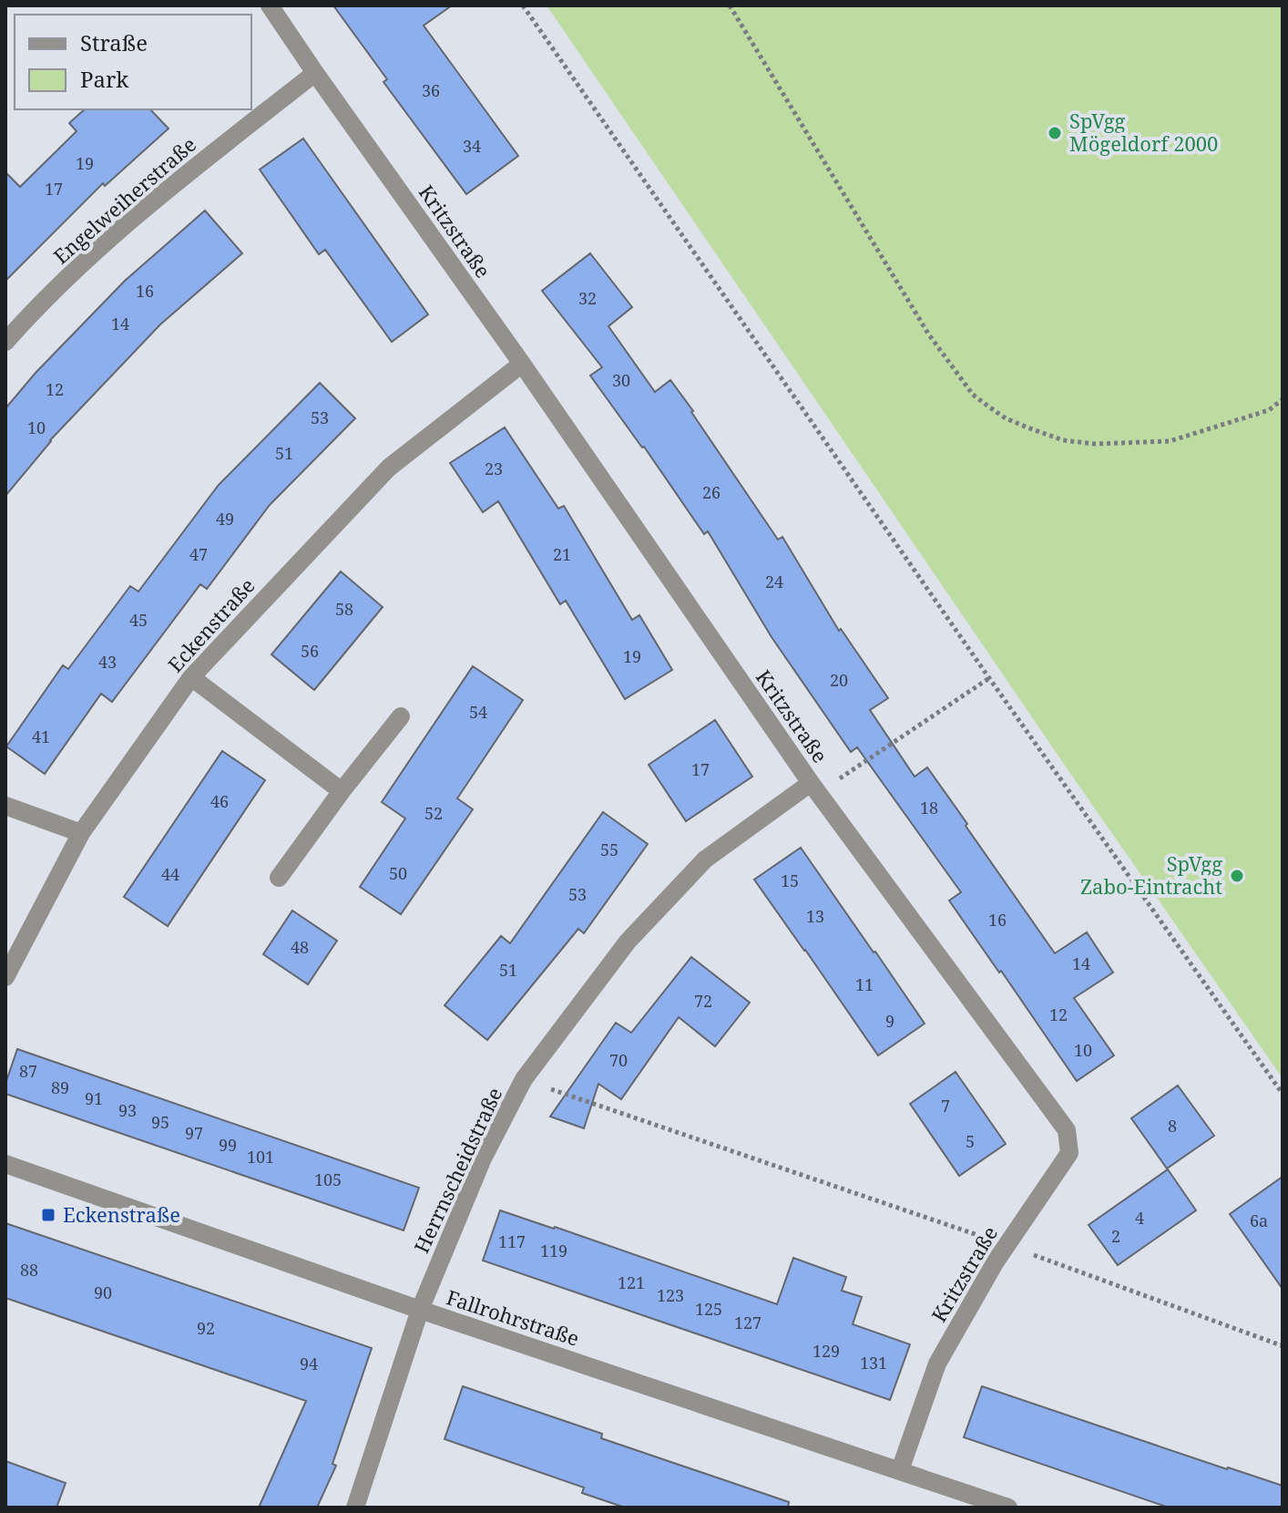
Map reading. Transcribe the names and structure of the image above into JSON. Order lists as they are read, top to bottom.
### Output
{
  "streets": {
    "street": [
      "Engelweiherstraße",
      "Kritzstraße",
      "Eckenstraße",
      "Herrnscheidstraße",
      "Fallrohrstraße"
    ]
  },
  "crossings": [
    ["Engelweiherstraße", "Kritzstraße"],
    ["Kritzstraße", "Eckenstraße"],
    ["Kritzstraße", "Herrnscheidstraße"],
    ["Kritzstraße", "Fallrohrstraße"],
    ["Herrnscheidstraße", "Fallrohrstraße"]
  ],
  "places": {
    "other": ["SpVgg Mögeldorf 2000", "SpVgg Zabo-Eintracht"],
    "transit": ["Eckenstraße"]
  },
  "house_numbers": [
    "36",
    "34",
    "19",
    "17",
    "16",
    "32",
    "14",
    "30",
    "12",
    "53",
    "10",
    "51",
    "23",
    "26",
    "49",
    "47",
    "21",
    "24",
    "58",
    "45",
    "56",
    "19",
    "43",
    "20",
    "54",
    "41",
    "17",
    "46",
    "18",
    "52",
    "55",
    "50",
    "44",
    "15",
    "53",
    "13",
    "16",
    "48",
    "14",
    "51",
    "11",
    "72",
    "12",
    "9",
    "10",
    "70",
    "87",
    "89",
    "91",
    "7",
    "93",
    "95",
    "8",
    "97",
    "5",
    "99",
    "101",
    "105",
    "4",
    "6a",
    "2",
    "117",
    "119",
    "88",
    "121",
    "90",
    "123",
    "125",
    "127",
    "92",
    "129",
    "131",
    "94"
  ],
  "legend": ["Straße", "Park"]
}
